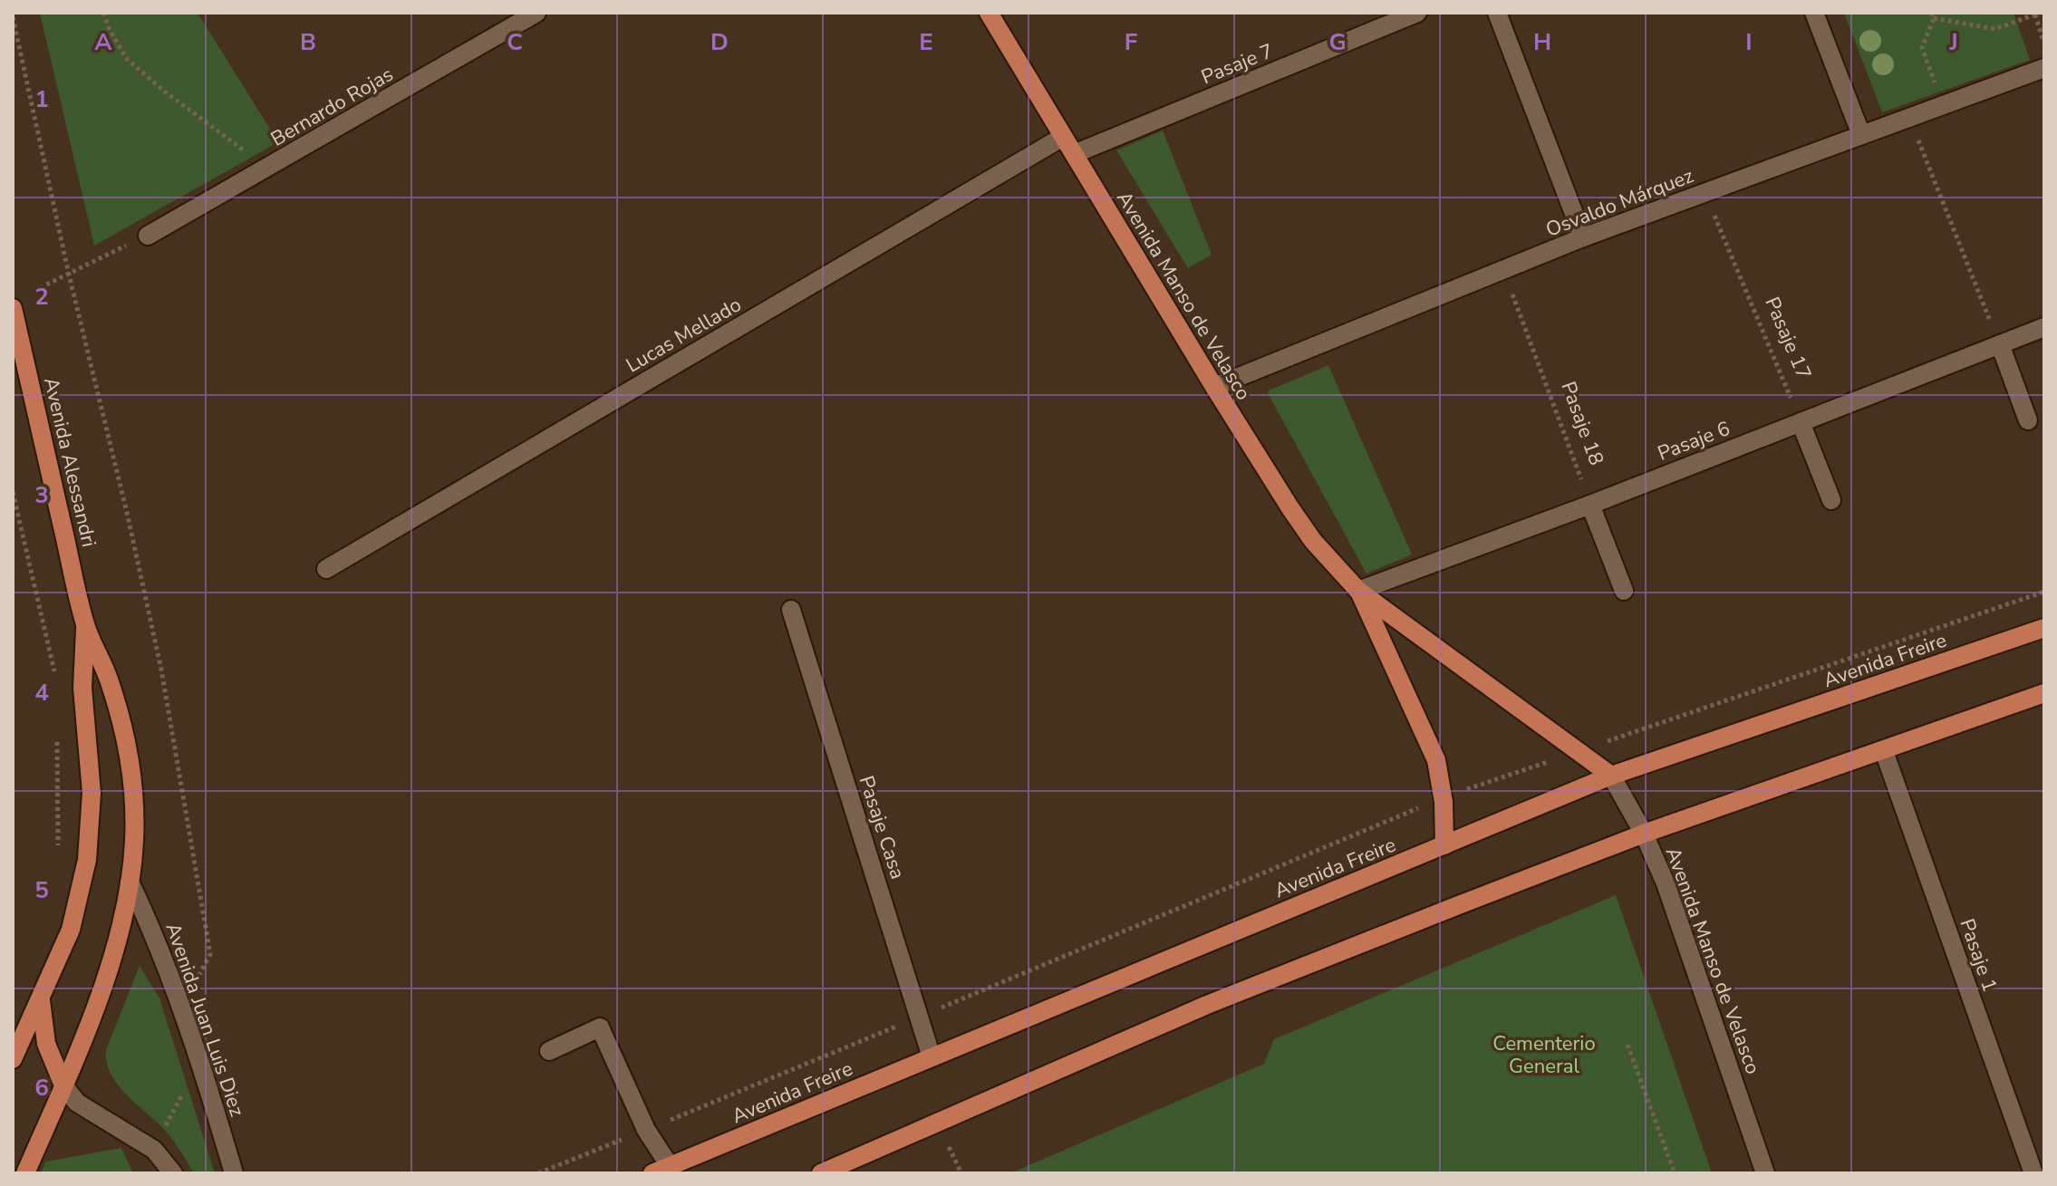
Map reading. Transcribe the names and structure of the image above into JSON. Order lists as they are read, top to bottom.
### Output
{
  "streets": {
    "main road": ["Avenida Manso de Velasco", "Avenida Alessandri", "Avenida Freire"],
    "street": [
      "Pasaje 7",
      "Bernardo Rojas",
      "Osvaldo Márquez",
      "Lucas Mellado",
      "Pasaje 6",
      "Pasaje Casa",
      "Pasaje 1",
      "Avenida Juan Luis Diez"
    ],
    "path": ["Pasaje 17", "Pasaje 18"]
  },
  "crossings": [
    ["Pasaje 7", "Avenida Manso de Velasco"],
    ["Osvaldo Márquez", "Avenida Manso de Velasco"],
    ["Osvaldo Márquez", "Pasaje 17"],
    ["Osvaldo Márquez", "Pasaje 18"],
    ["Avenida Manso de Velasco", "Lucas Mellado"],
    ["Avenida Manso de Velasco", "Pasaje 6"],
    ["Avenida Manso de Velasco", "Avenida Freire"],
    ["Pasaje 17", "Pasaje 6"],
    ["Pasaje 18", "Pasaje 6"],
    ["Avenida Freire", "Pasaje Casa"]
  ],
  "parks": ["Cementerio General"],
  "grid": {
    "columns": [
      "A",
      "B",
      "C",
      "D",
      "E",
      "F",
      "G",
      "H",
      "I",
      "J"
    ],
    "rows": [
      "1",
      "2",
      "3",
      "4",
      "5",
      "6"
    ]
  }
}
